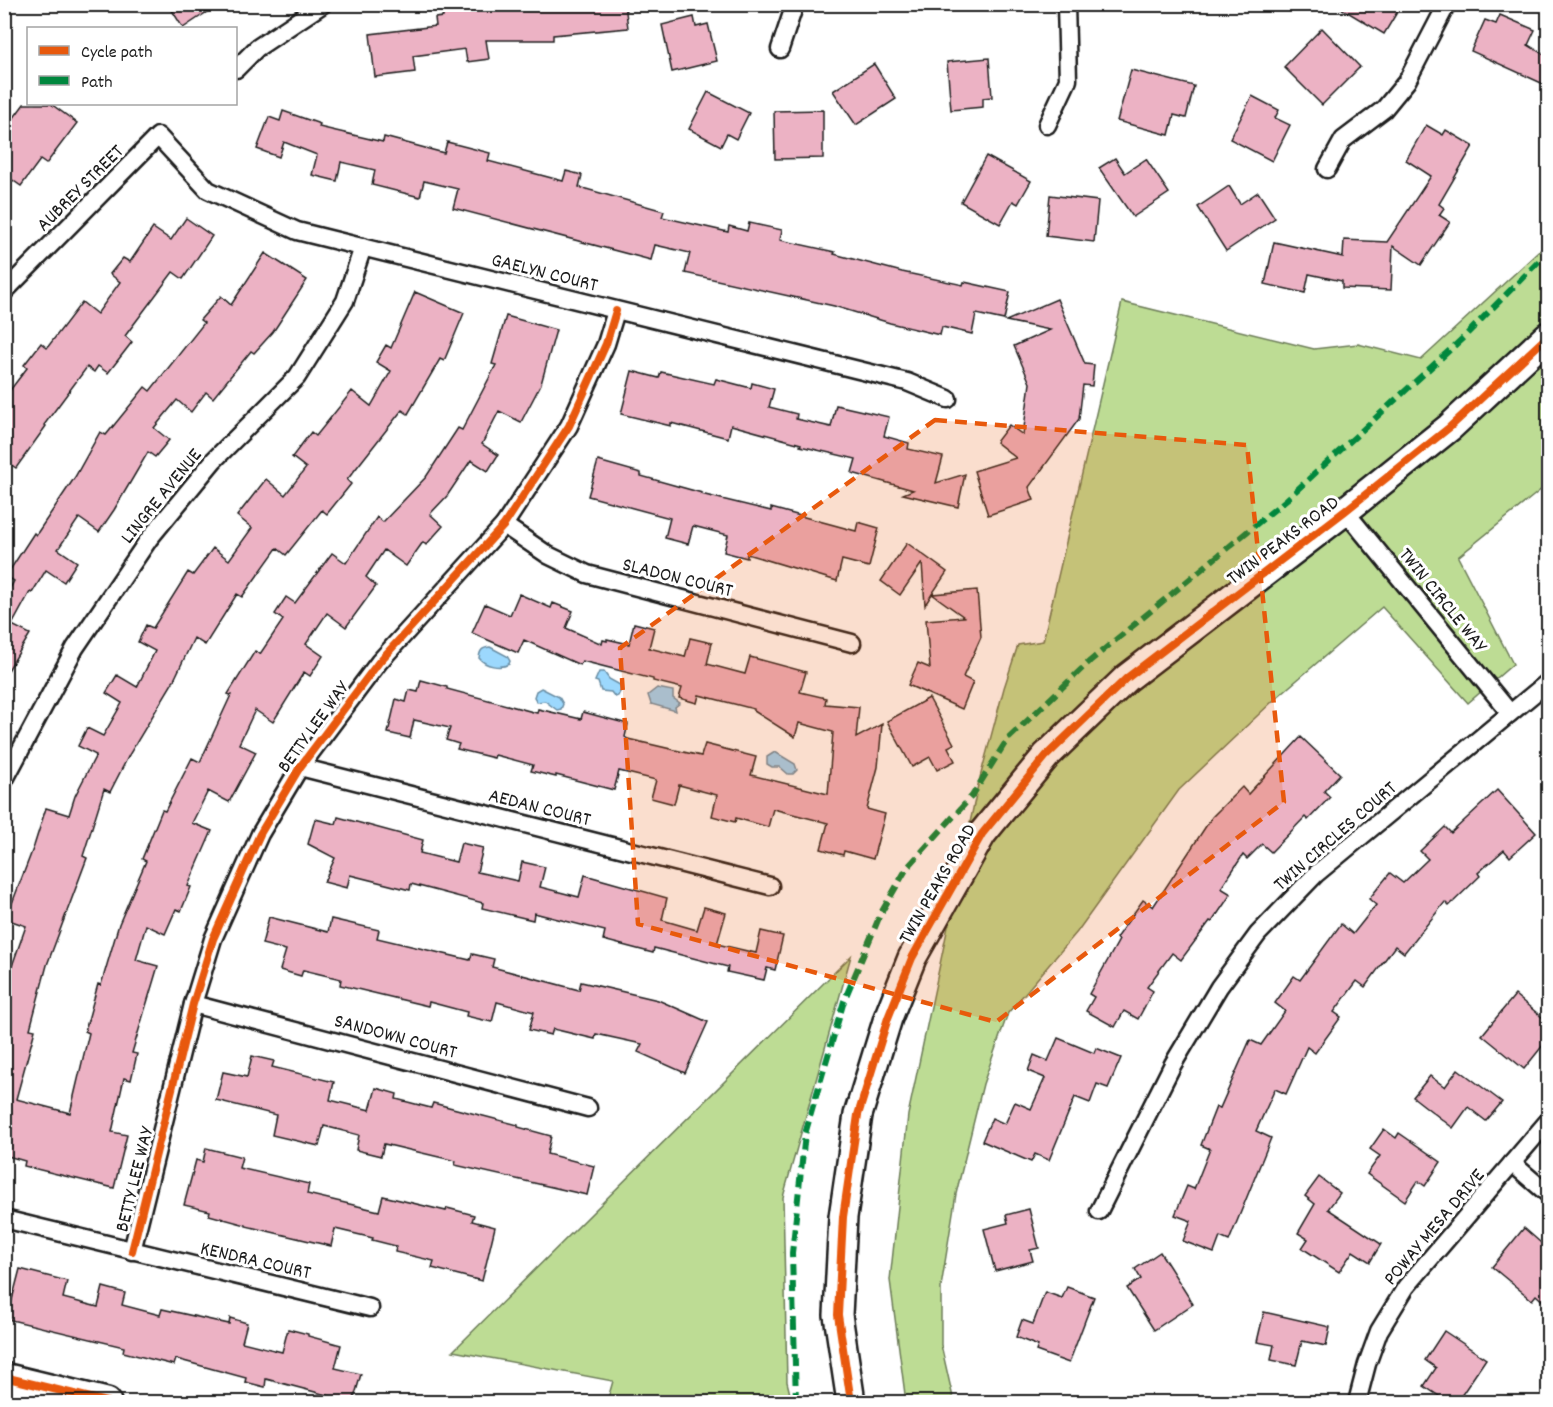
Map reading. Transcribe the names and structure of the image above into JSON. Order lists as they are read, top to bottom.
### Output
{
  "streets": {
    "main road": ["TWIN PEAKS ROAD"],
    "street": [
      "AUBREY STREET",
      "GAELYN COURT",
      "LINGRE AVENUE",
      "SLADON COURT",
      "TWIN CIRCLE WAY",
      "BETTY LEE WAY",
      "AEDAN COURT",
      "TWIN CIRCLES COURT",
      "SANDOWN COURT",
      "POWAY MESA DRIVE",
      "KENDRA COURT"
    ]
  },
  "crossings": [
    ["AUBREY STREET", "GAELYN COURT"],
    ["GAELYN COURT", "LINGRE AVENUE"],
    ["GAELYN COURT", "BETTY LEE WAY"],
    ["TWIN PEAKS ROAD", "TWIN CIRCLE WAY"],
    ["SLADON COURT", "BETTY LEE WAY"],
    ["TWIN CIRCLE WAY", "TWIN CIRCLES COURT"],
    ["BETTY LEE WAY", "AEDAN COURT"],
    ["BETTY LEE WAY", "SANDOWN COURT"],
    ["BETTY LEE WAY", "KENDRA COURT"]
  ],
  "legend": ["Cycle path", "Path"]
}
